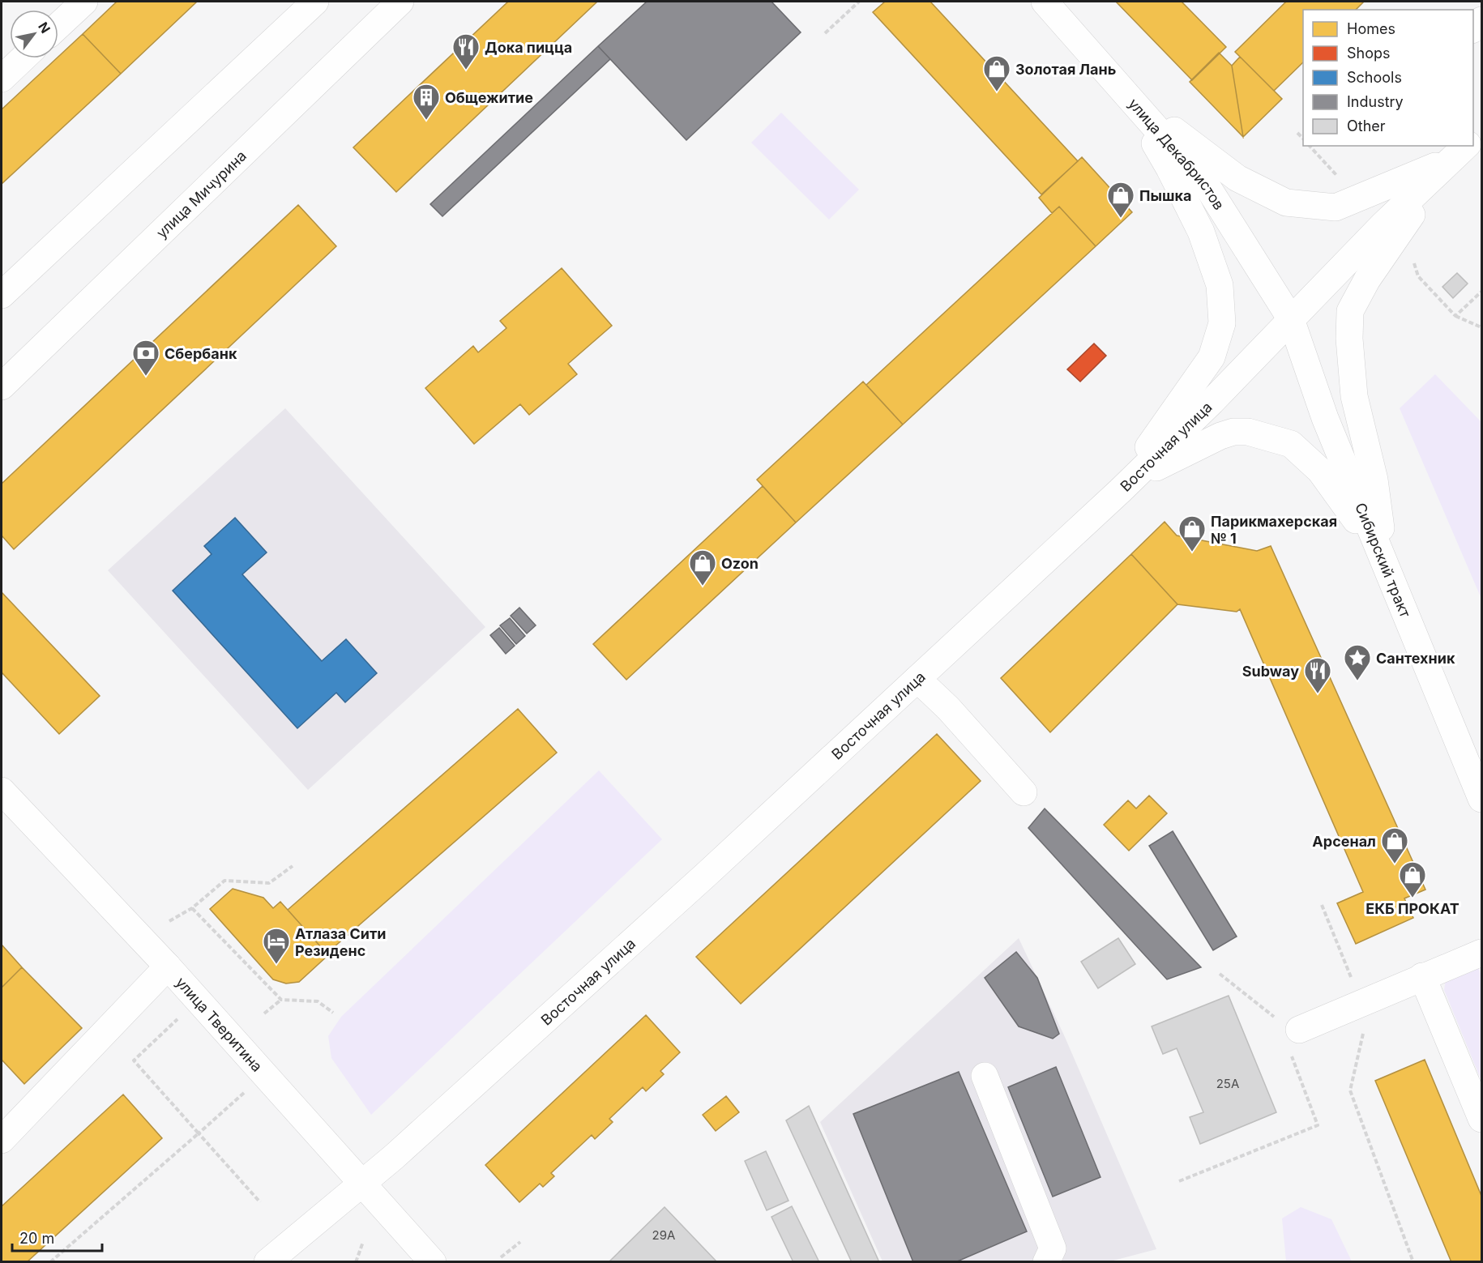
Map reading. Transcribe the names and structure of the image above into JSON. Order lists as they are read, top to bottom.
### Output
{
  "streets": {
    "main road": [
      "улица Декабристов",
      "улица Мичурина",
      "Восточная улица",
      "Сибирский тракт",
      "улица Тверитина"
    ]
  },
  "crossings": [
    ["улица Декабристов", "Восточная улица"],
    ["улица Декабристов", "Сибирский тракт"],
    ["Восточная улица", "Сибирский тракт"],
    ["Восточная улица", "улица Тверитина"]
  ],
  "places": {
    "restaurant": ["Дока пицца", "Subway"],
    "shop": [
      "Золотая Лань",
      "Пышка",
      "Парикмахерская № 1",
      "Ozon",
      "Арсенал",
      "ЕКБ ПРОКАТ"
    ],
    "building": ["Общежитие"],
    "bank": ["Сбербанк"],
    "place": ["Сантехник"],
    "hotel": ["Атлаза Сити Резиденс"]
  },
  "house_numbers": ["25А", "29А"],
  "legend": [
    "Homes",
    "Shops",
    "Schools",
    "Industry",
    "Other"
  ],
  "scale_bar": "20 m",
  "north": "top right"
}
